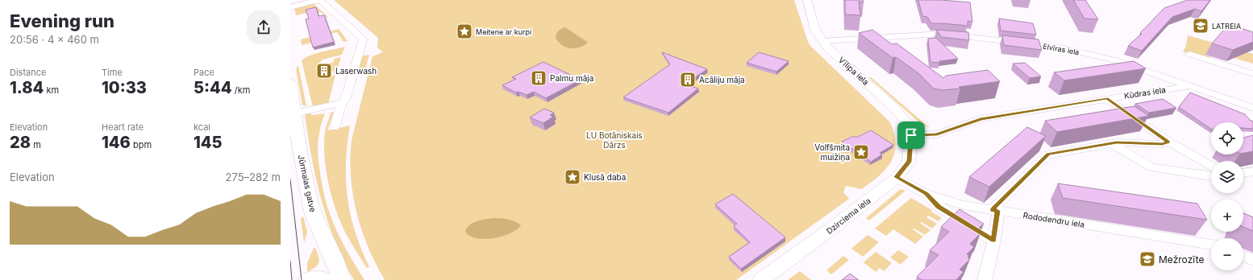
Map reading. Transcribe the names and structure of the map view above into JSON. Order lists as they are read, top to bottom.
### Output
{
  "streets": {
    "main road": ["Jūrmalas gatve"],
    "street": [
      "Elvīras iela",
      "Vīlipa iela",
      "Kūdras iela",
      "Dzirciema iela",
      "Rododendru iela"
    ]
  },
  "crossings": [
    ["Elvīras iela", "Vīlipa iela"],
    ["Elvīras iela", "Kūdras iela"],
    ["Vīlipa iela", "Kūdras iela"],
    ["Vīlipa iela", "Dzirciema iela"],
    ["Kūdras iela", "Dzirciema iela"],
    ["Dzirciema iela", "Rododendru iela"]
  ],
  "parks": ["LU Botāniskais Dārzs"],
  "places": {
    "school or university": ["LATREIA", "Mežrozīte"],
    "place": ["Meitene ar kurpi", "Volfšmita muižiņa", "Klusā daba"],
    "building": ["Laserwash", "Palmu māja", "Acāliju māja"]
  },
  "page": {
    "heading": ["Evening run", "20:56 · 4 × 460 m"],
    "stats": [
      ["Distance", "1.84 km"],
      ["Time", "10:33"],
      ["Pace", "5:44 /km"],
      ["Elevation", "28 m"],
      ["Heart rate", "146 bpm"],
      ["kcal", "145"]
    ],
    "map_buttons": ["+", "−"],
    "chart": ["Elevation", "275–282 m"]
  }
}
